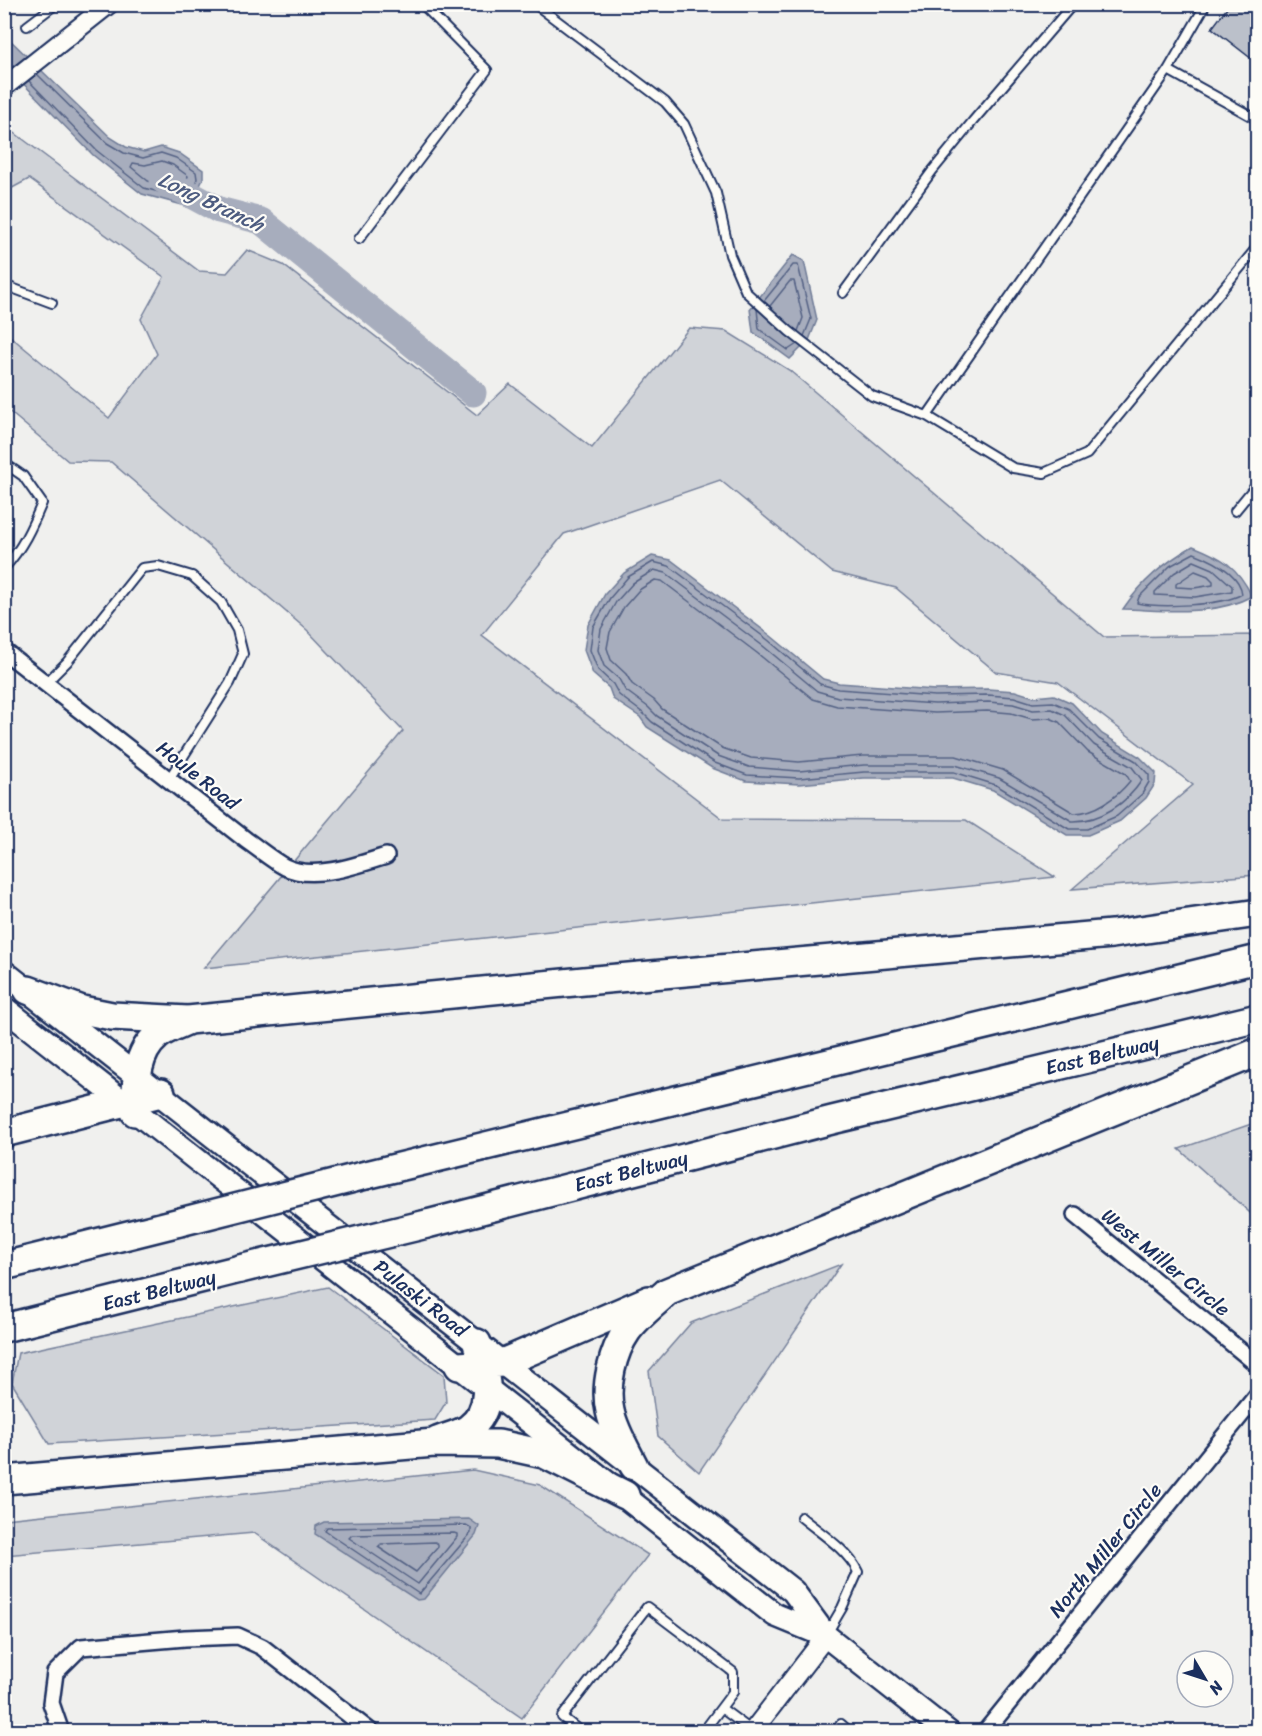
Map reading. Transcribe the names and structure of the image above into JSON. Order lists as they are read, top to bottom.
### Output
{
  "streets": {
    "highway": ["East Beltway"],
    "main road": ["Pulaski Road"],
    "street": ["Houle Road", "West Miller Circle", "North Miller Circle"]
  },
  "water": ["Long Branch"],
  "north": "bottom right"
}
